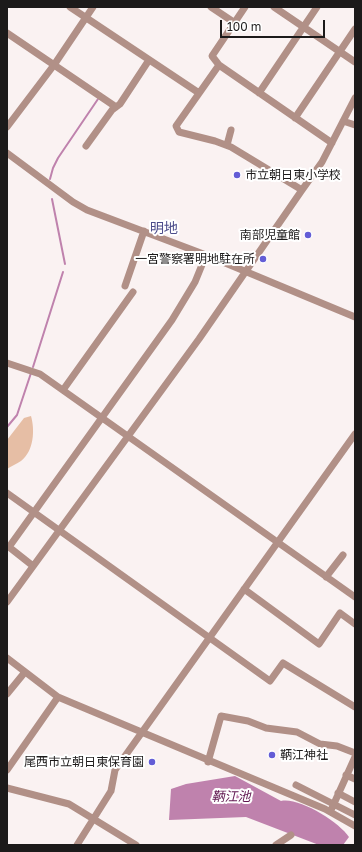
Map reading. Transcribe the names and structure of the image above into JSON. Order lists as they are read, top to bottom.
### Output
{
  "districts": ["明地"],
  "water": ["鞆江池"],
  "places": [
    "市立朝日東小学校",
    "南部児童館",
    "一宮警察署明地駐在所",
    "鞆江神社",
    "尾西市立朝日東保育園"
  ],
  "scale_bar": "100 m"
}
